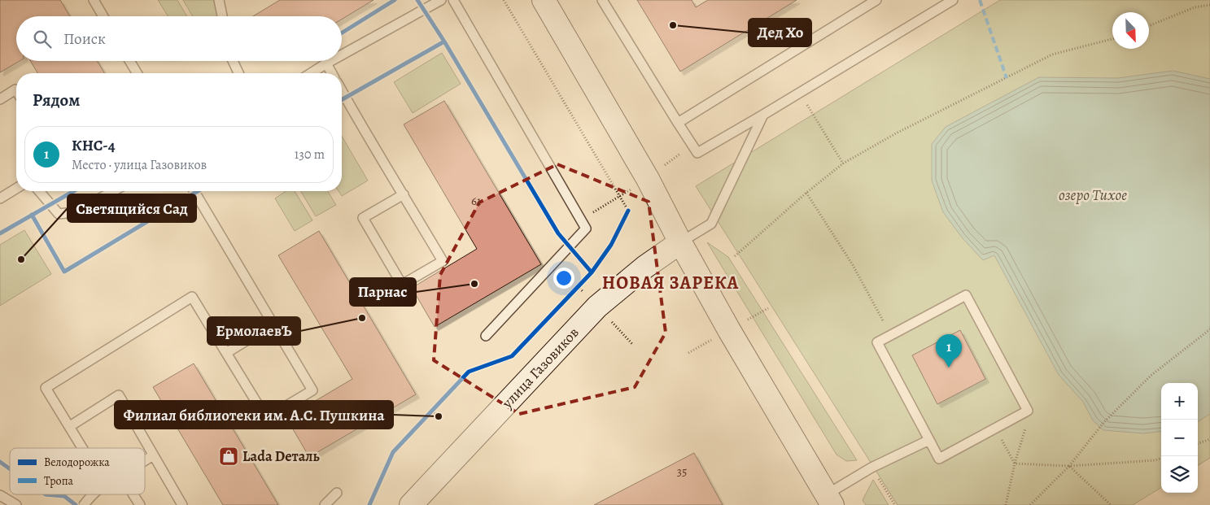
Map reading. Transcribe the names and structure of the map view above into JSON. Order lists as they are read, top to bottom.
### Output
{
  "streets": {
    "main road": ["улица Газовиков"]
  },
  "districts": ["НОВАЯ ЗАРЕКА"],
  "water": ["озеро Тихое"],
  "places": {
    "other": [
      "Дед Хо",
      "Светящийся Сад",
      "Парнас",
      "ЕрмолаевЪ",
      "Филиал библиотеки им. А.С. Пушкина"
    ],
    "shop": ["Lada Dеталь"]
  },
  "house_numbers": ["61", "35"],
  "legend": ["Велодорожка", "Тропа"],
  "north": "bottom right",
  "page": {
    "search": "Поиск",
    "heading": "Рядом",
    "list": [
      {
        "mark": "1",
        "name": "КНС-4",
        "note": "Место · улица Газовиков",
        "value": "130 m"
      }
    ],
    "pins": "1",
    "map_buttons": ["+", "−"]
  }
}
